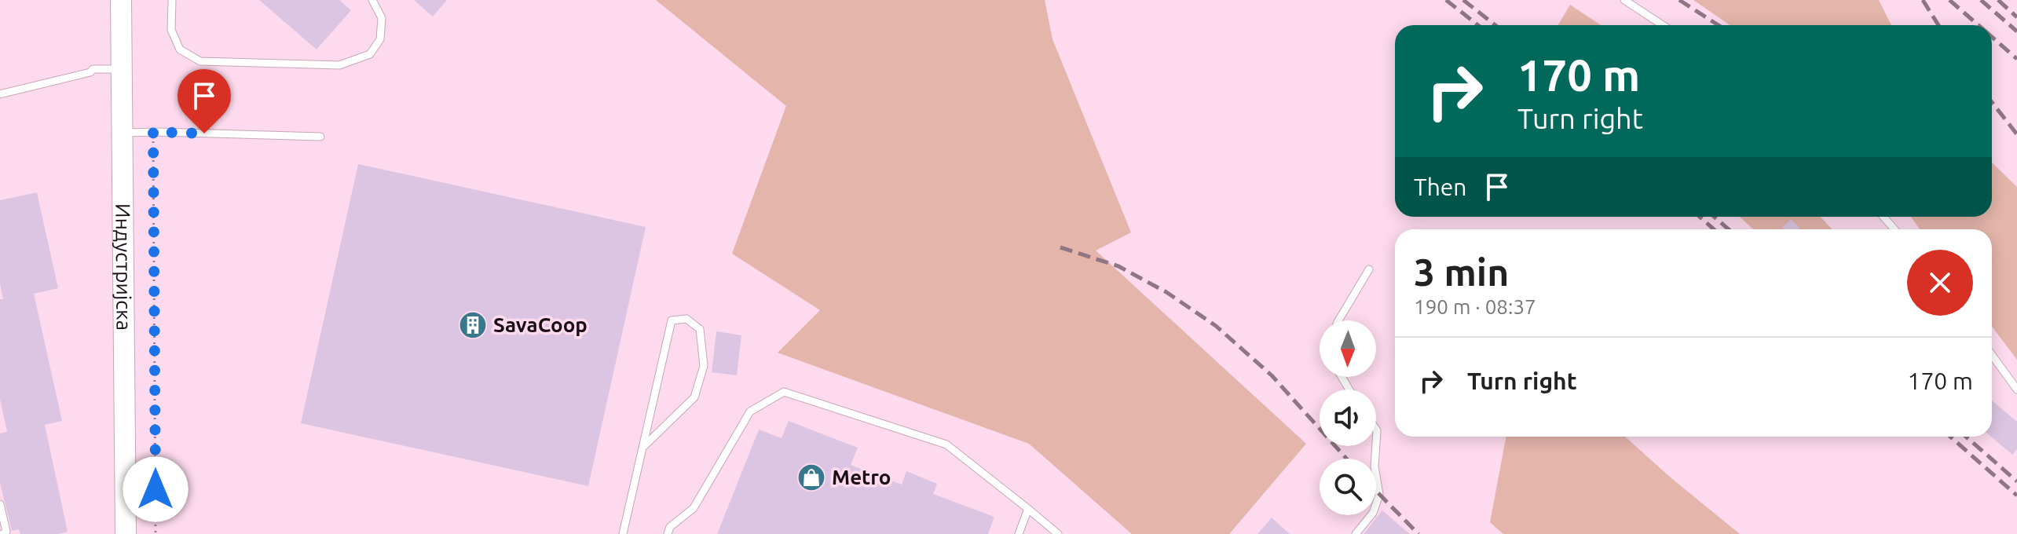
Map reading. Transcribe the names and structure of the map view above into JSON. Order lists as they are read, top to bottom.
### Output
{
  "streets": {
    "street": ["Индустријска"]
  },
  "places": {
    "building": ["SavaCoop"],
    "shop": ["Metro"]
  },
  "north": "bottom",
  "page": {
    "turn": ["170 m", "Turn right"],
    "then": "Then",
    "heading": ["3 min", "190 m · 08:37"],
    "list": [
      {
        "name": "Turn right",
        "value": "170 m"
      }
    ]
  }
}
